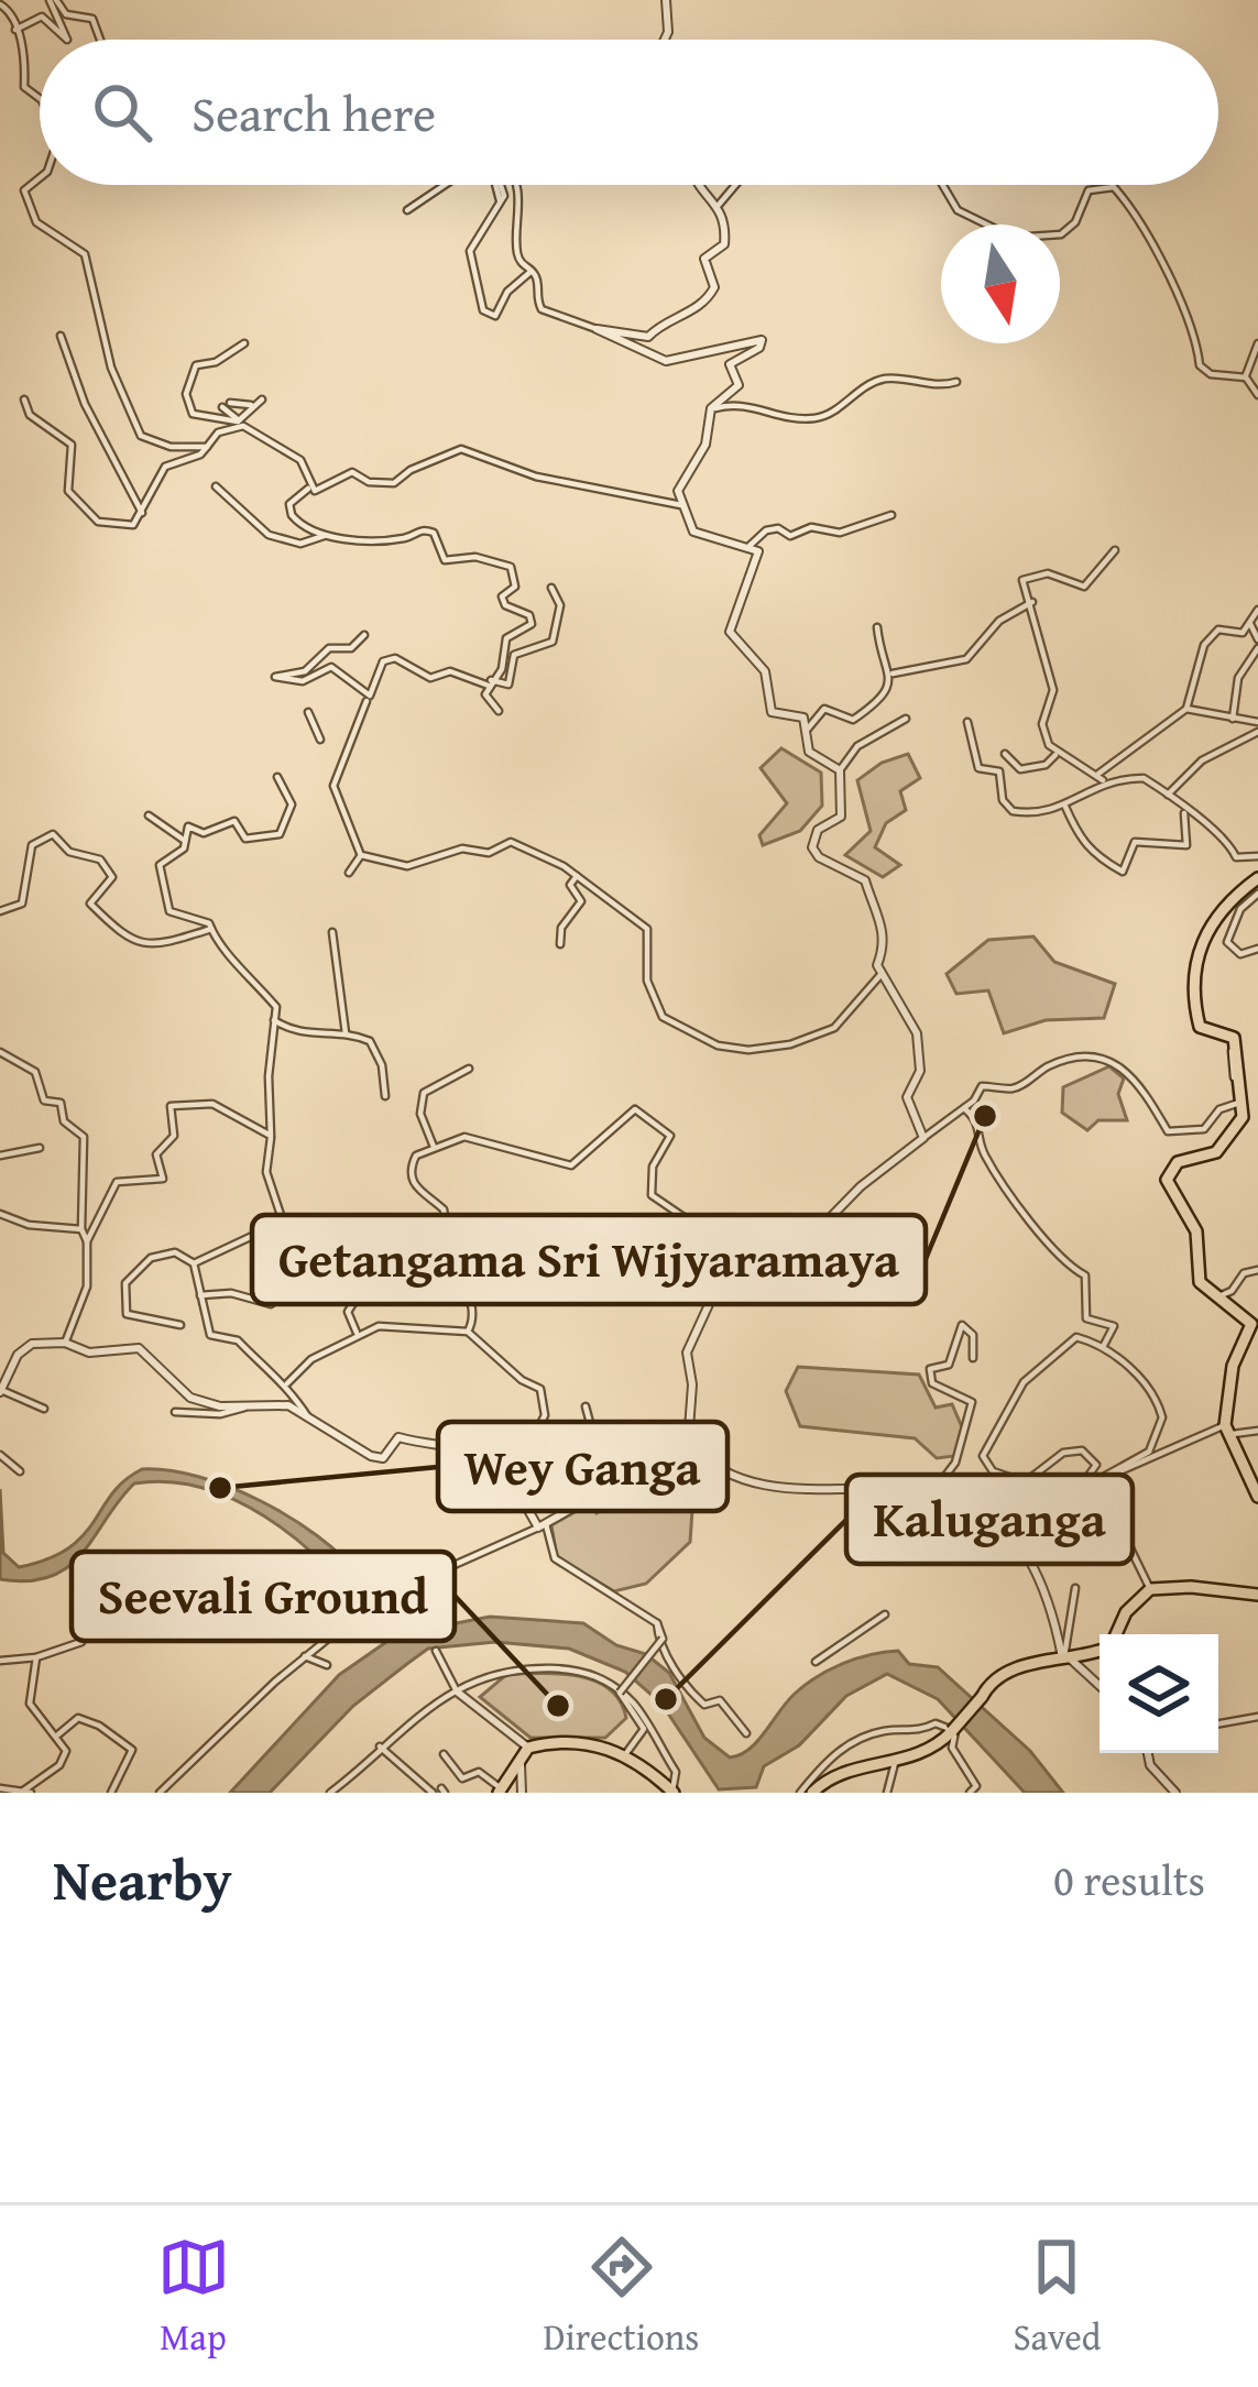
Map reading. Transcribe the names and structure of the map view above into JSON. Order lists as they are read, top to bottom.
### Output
{
  "places": [
    "Getangama Sri Wijyaramaya",
    "Wey Ganga",
    "Kaluganga",
    "Seevali Ground"
  ],
  "north": "bottom",
  "page": {
    "search": "Search here",
    "heading": ["Nearby", "0 results"],
    "nav": ["Map", "Directions", "Saved"]
  }
}
